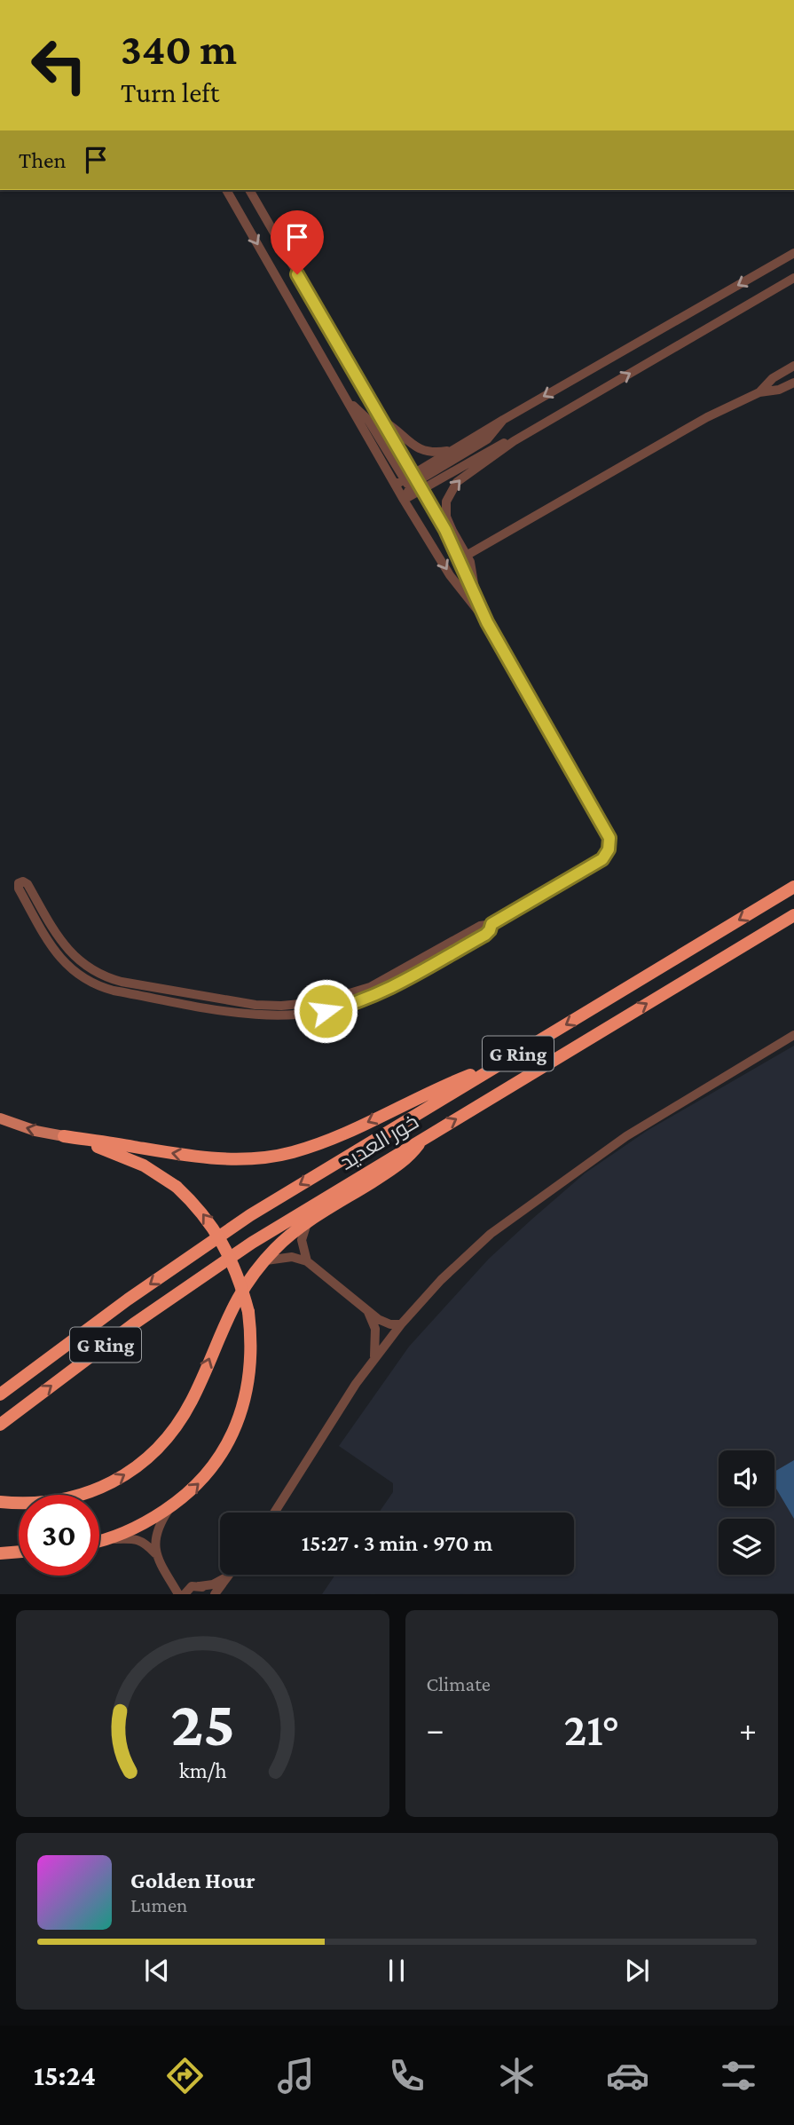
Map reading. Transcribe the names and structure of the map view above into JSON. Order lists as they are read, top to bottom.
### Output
{
  "streets": {
    "highway": ["G Ring", "خور العديد"]
  },
  "page": {
    "turn": ["340 m", "Turn left"],
    "then": "Then",
    "limit": "30",
    "trip": "15:27 · 3 min · 970 m",
    "tile": "Climate",
    "heat": ["−", "21°", "+"],
    "song": ["Golden Hour", "Lumen"],
    "tabs": "15:24",
    "gauge": ["25", "km/h"]
  }
}
